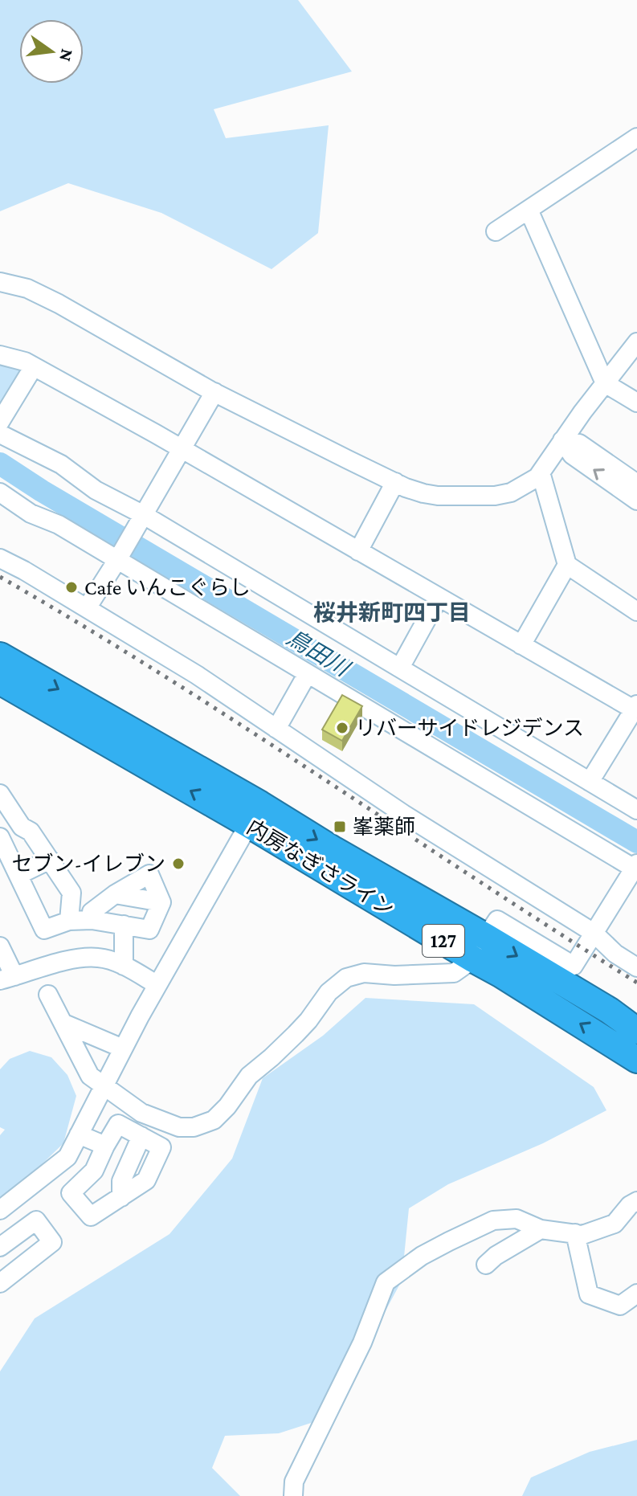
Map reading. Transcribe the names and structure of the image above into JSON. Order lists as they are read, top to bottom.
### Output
{
  "streets": {
    "highway": ["内房なぎさライン", "127"]
  },
  "districts": ["桜井新町四丁目"],
  "water": ["鳥田川"],
  "places": {
    "other": ["Cafe いんこぐらし", "リバーサイドレジデンス", "セブン-イレブン"],
    "transit": ["峯薬師"]
  },
  "north": "right"
}
